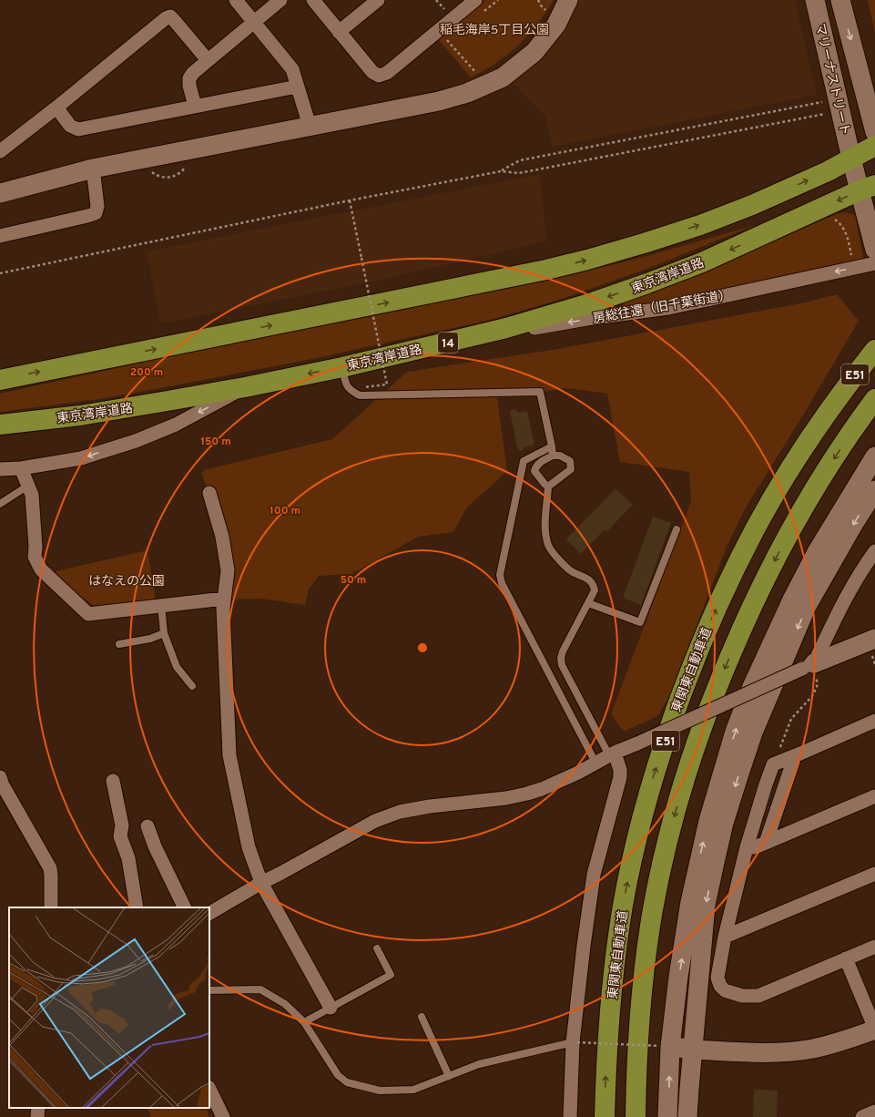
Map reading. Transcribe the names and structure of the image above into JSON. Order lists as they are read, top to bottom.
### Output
{
  "streets": {
    "highway": [
      "東京湾岸道路",
      "14",
      "E51",
      "東関東自動車道"
    ],
    "street": ["マリーナストリート", "房総往還（旧千葉街道）"]
  },
  "crossings": [
    ["マリーナストリート", "東京湾岸道路"],
    ["東京湾岸道路", "房総往還（旧千葉街道）"]
  ],
  "one_way": ["房総往還（旧千葉街道）"],
  "parks": ["稲毛海岸5丁目公園", "はなえの公園"],
  "rings": [
    "200 m",
    "150 m",
    "100 m",
    "50 m"
  ]
}
